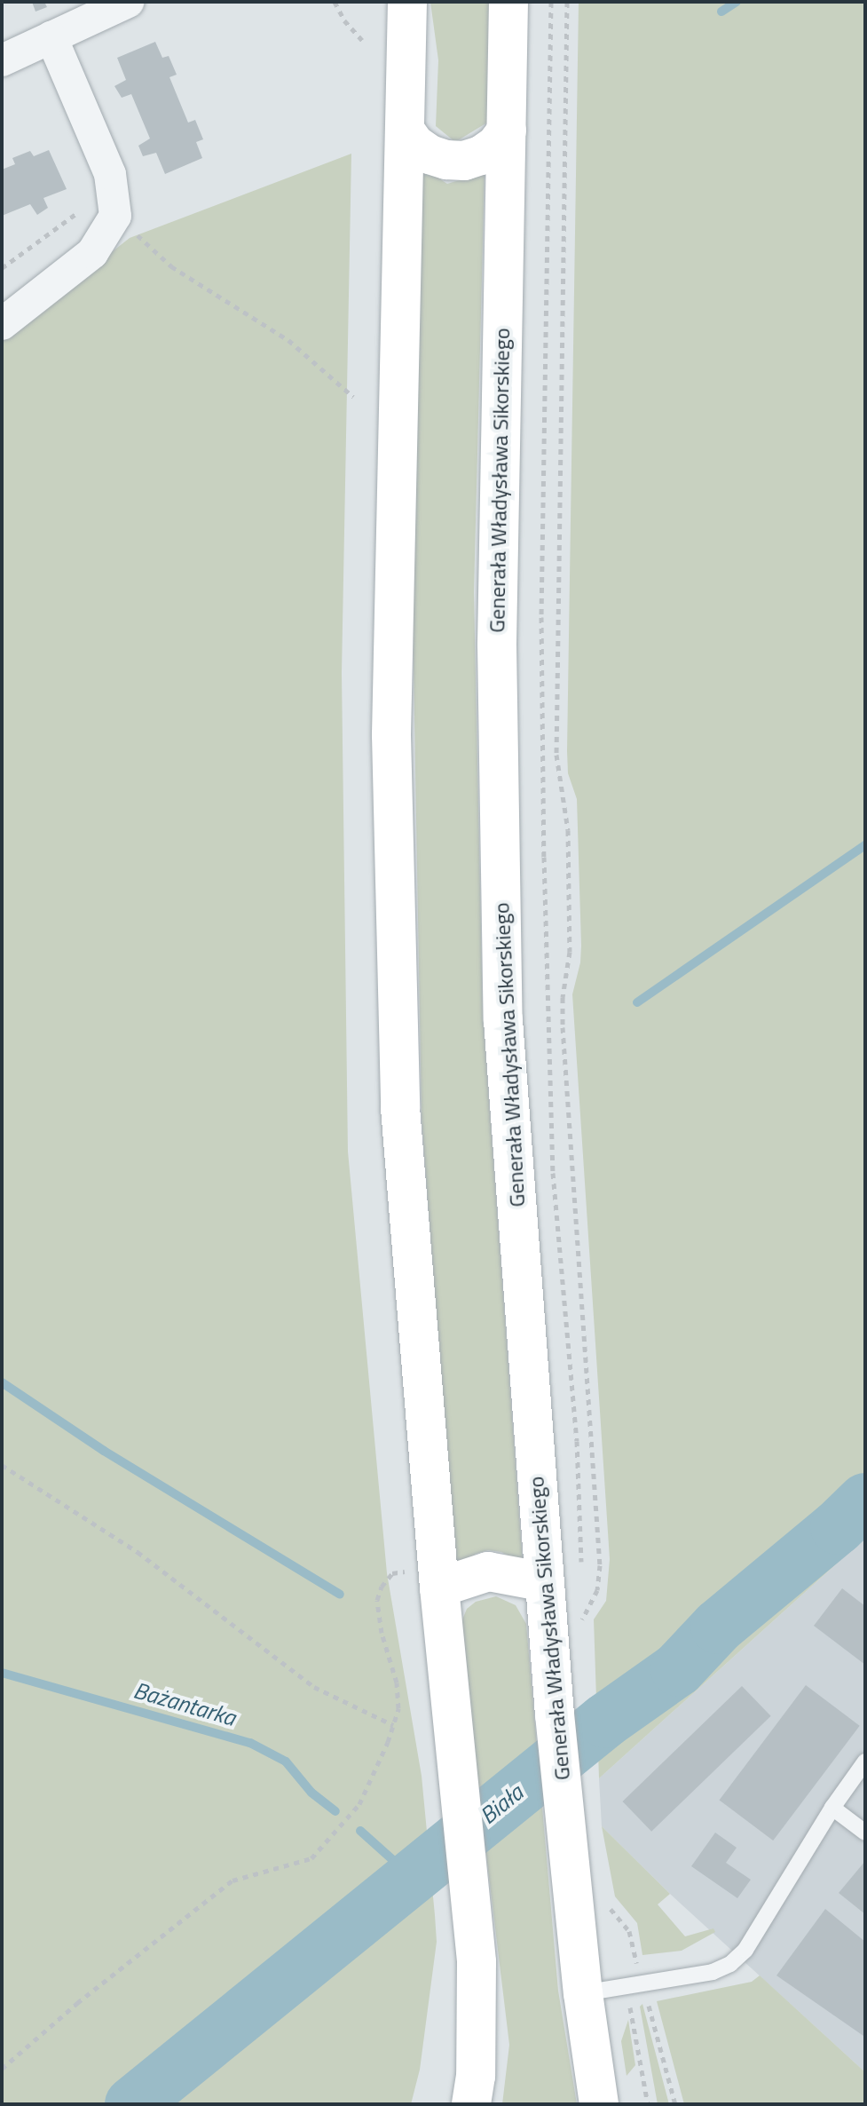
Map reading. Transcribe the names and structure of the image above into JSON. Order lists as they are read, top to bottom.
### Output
{
  "streets": {
    "main road": ["Generała Władysława Sikorskiego"]
  },
  "water": ["Bażantarka", "Biała"]
}
